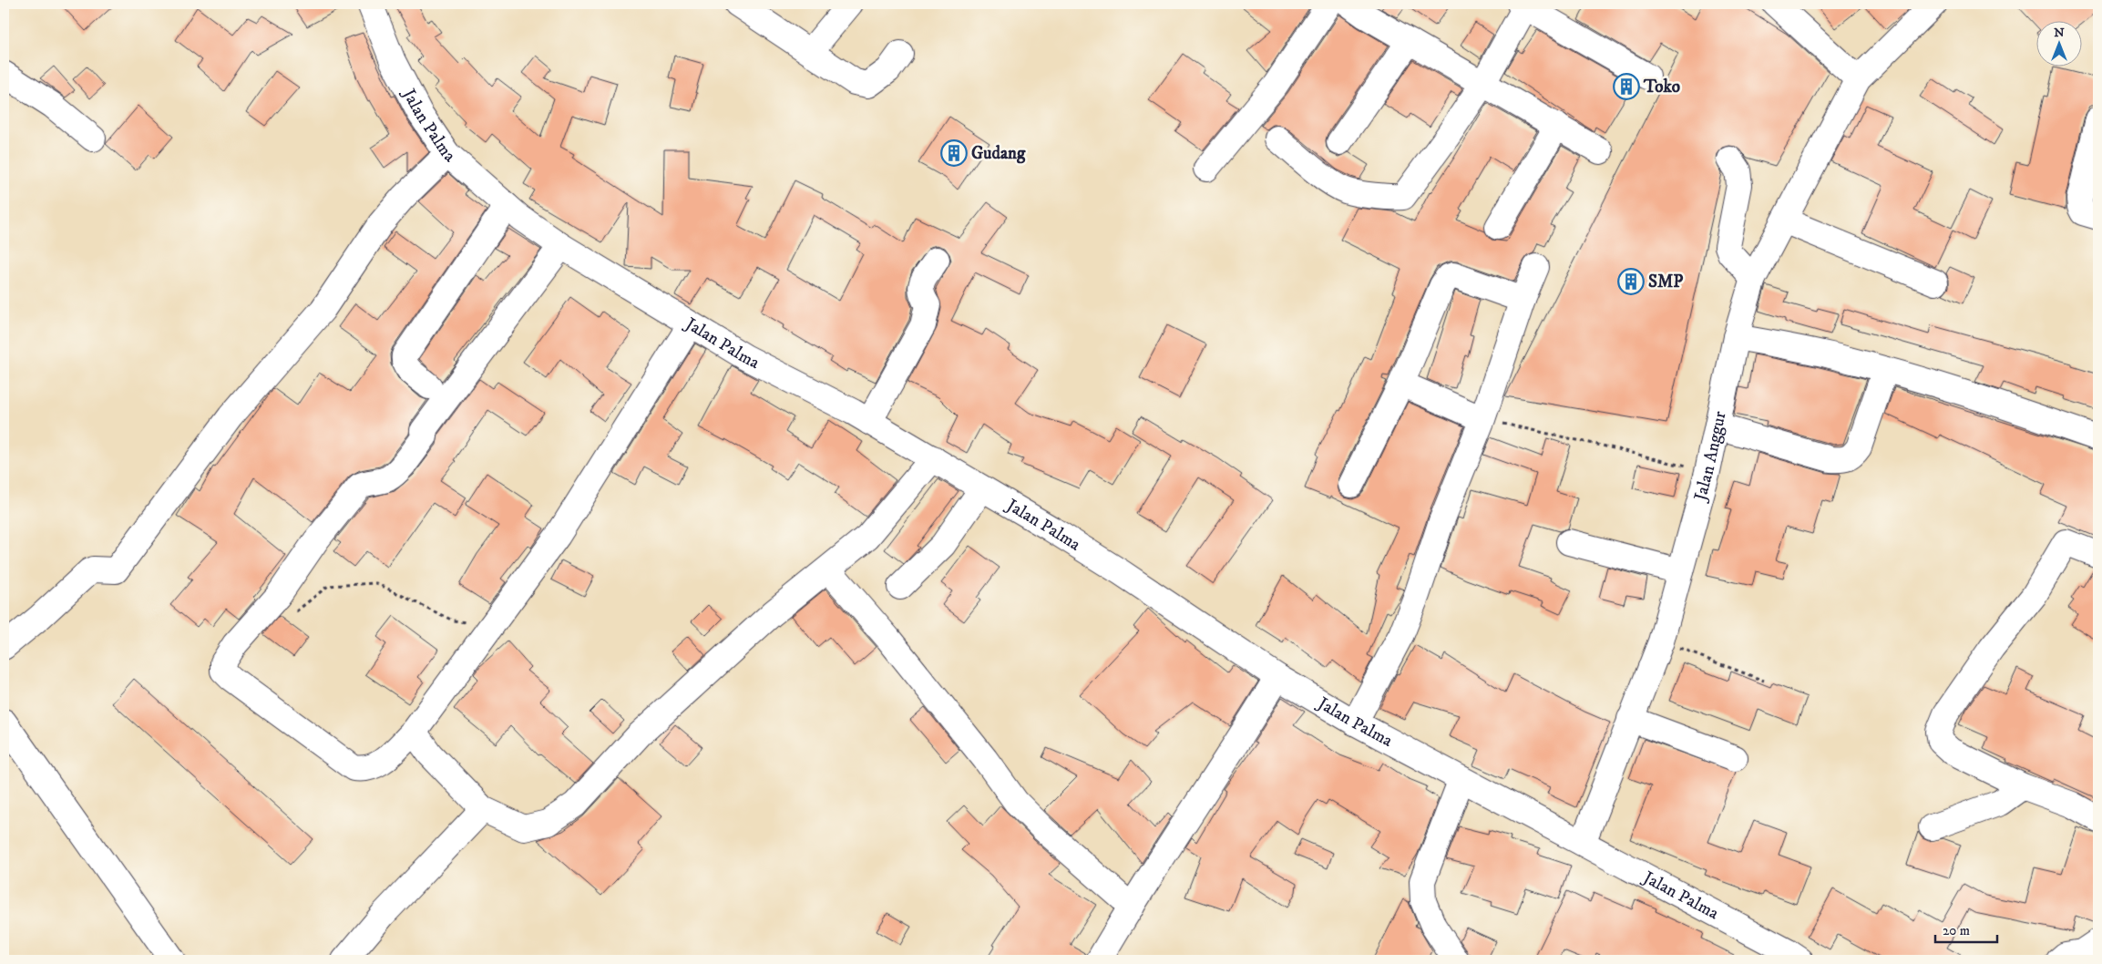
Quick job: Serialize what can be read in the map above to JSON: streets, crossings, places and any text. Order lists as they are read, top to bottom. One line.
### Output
{"streets":{"street":["Jalan Palma","Jalan Anggur"]},"crossings":[["Jalan Palma","Jalan Anggur"]],"places":{"building":["Toko","Gudang","SMP"]},"scale_bar":"20 m","north":"top"}
